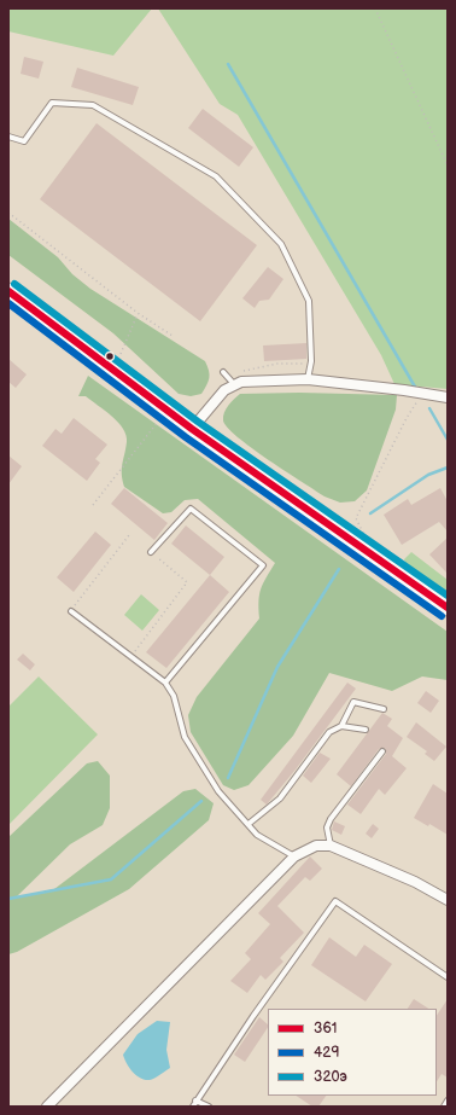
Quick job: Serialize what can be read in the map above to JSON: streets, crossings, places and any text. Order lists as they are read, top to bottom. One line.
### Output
{"lines":["transit line 320э","transit line 361","transit line 429"],"legend":["361","429","320э"]}
